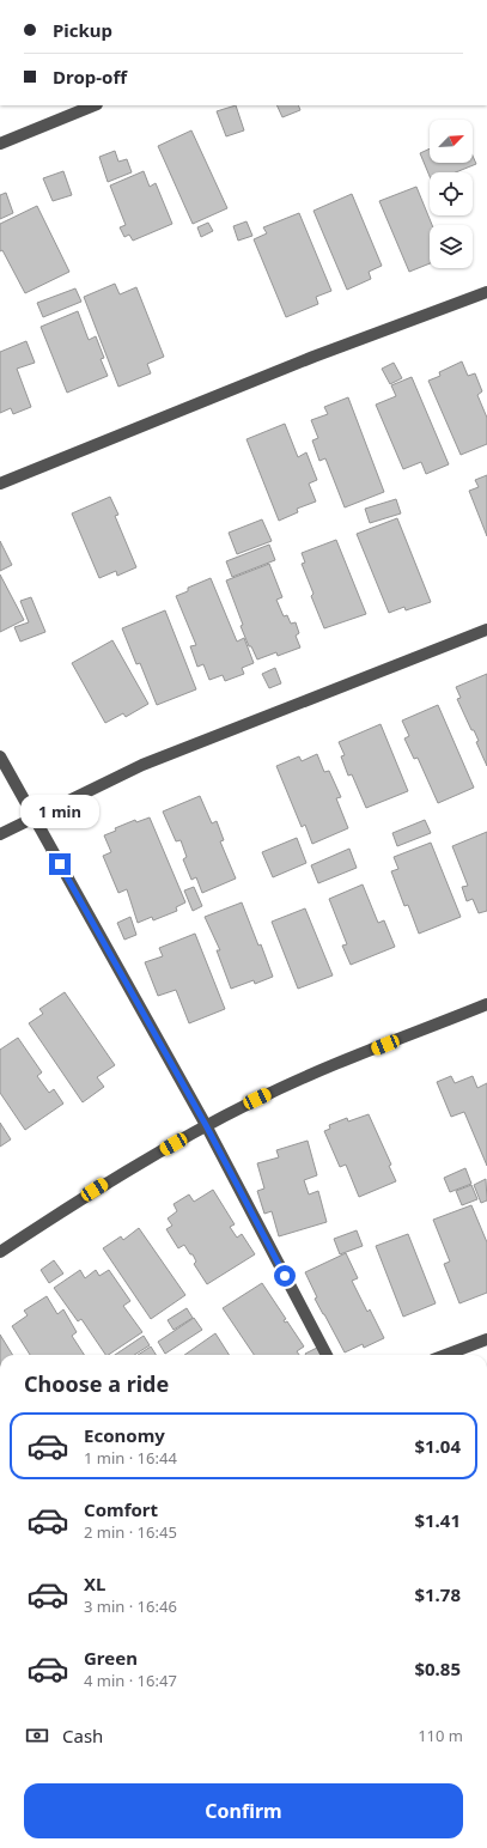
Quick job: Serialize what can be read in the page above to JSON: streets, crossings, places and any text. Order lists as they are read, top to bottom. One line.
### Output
{"north":"top right","page":{"banner":["Pickup","Drop-off"],"bubble":"1 min","heading":"Choose a ride","list":[{"name":"Economy","note":"1 min · 16:44","value":"$1.04"},{"name":"Comfort","note":"2 min · 16:45","value":"$1.41"},{"name":"XL","note":"3 min · 16:46","value":"$1.78"},{"name":"Green","note":"4 min · 16:47","value":"$0.85"}],"pay":["Cash","110 m"],"buttons":"Confirm"}}
